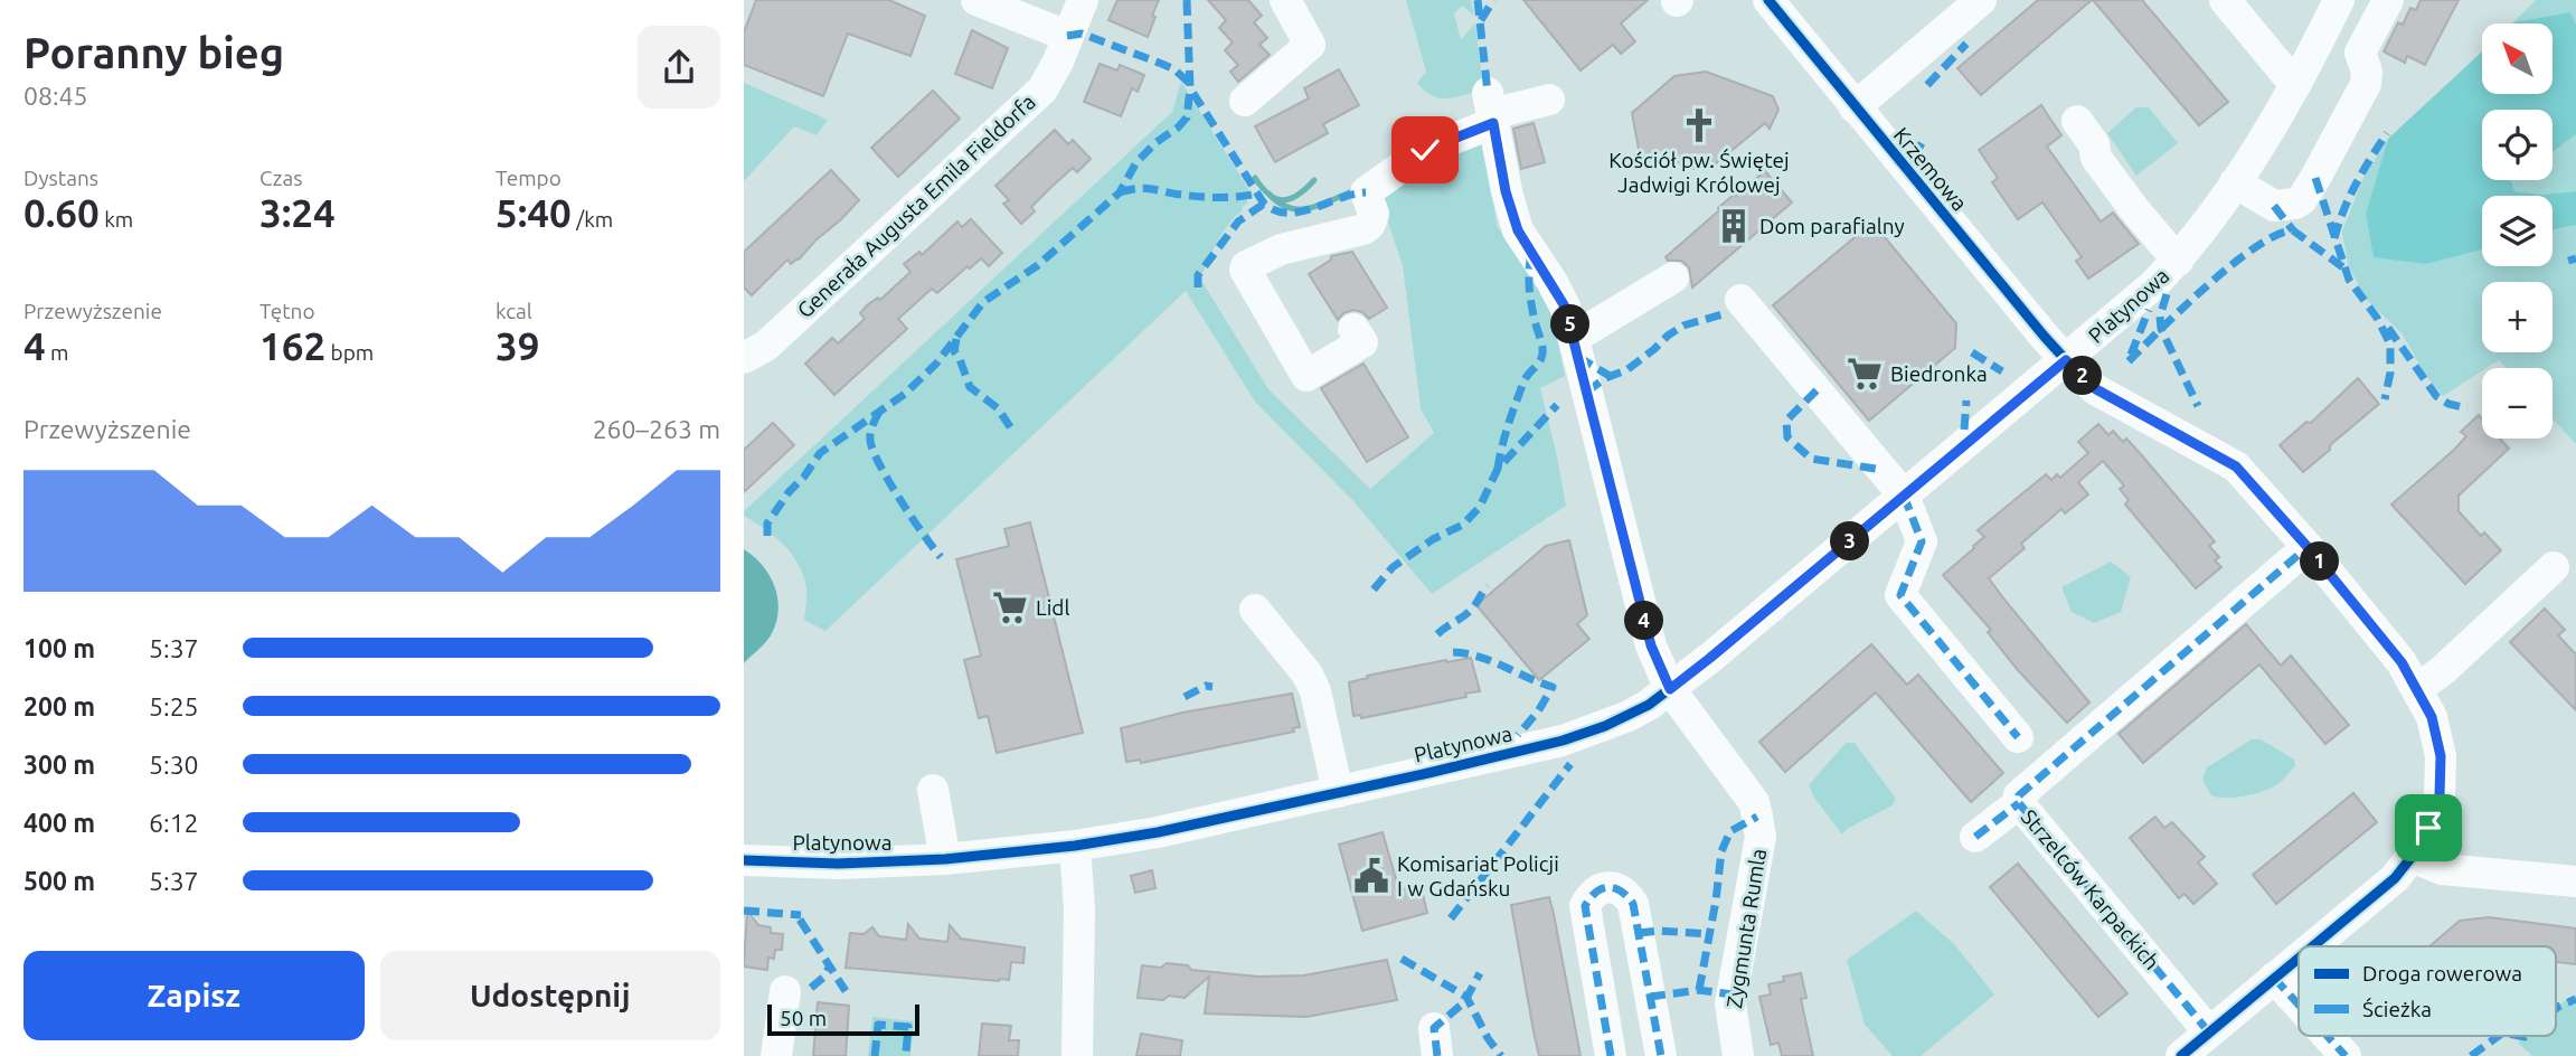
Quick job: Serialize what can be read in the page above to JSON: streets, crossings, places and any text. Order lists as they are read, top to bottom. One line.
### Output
{"streets":{"street":["Krzemowa","Generała Augusta Emila Fieldorfa","Platynowa","Strzelców Karpackich","Zygmunta Rumla"]},"crossings":[["Krzemowa","Platynowa"],["Krzemowa","Strzelców Karpackich"],["Platynowa","Zygmunta Rumla"]],"places":{"church":["Kościół pw. Świętej Jadwigi Królowej"],"building":["Dom parafialny"],"supermarket":["Biedronka","Lidl"],"public building":["Komisariat Policji I w Gdańsku"]},"legend":["Droga rowerowa","Ścieżka"],"scale_bar":"50 m","north":"top left","page":{"heading":["Poranny bieg","08:45"],"map_buttons":["+","−"],"stats":[["Dystans","0.60 km"],["Czas","3:24"],["Tempo","5:40 /km"],["Przewyższenie","4 m"],["Tętno","162 bpm"],["kcal","39"]],"pins":["5","2","3","1","4"],"chart":["Przewyższenie","260–263 m"],"list":[{"name":"100 m","note":"5:37"},{"name":"200 m","note":"5:25"},{"name":"300 m","note":"5:30"},{"name":"400 m","note":"6:12"},{"name":"500 m","note":"5:37"}],"buttons":["Zapisz","Udostępnij"],"scale":"50 m"}}
